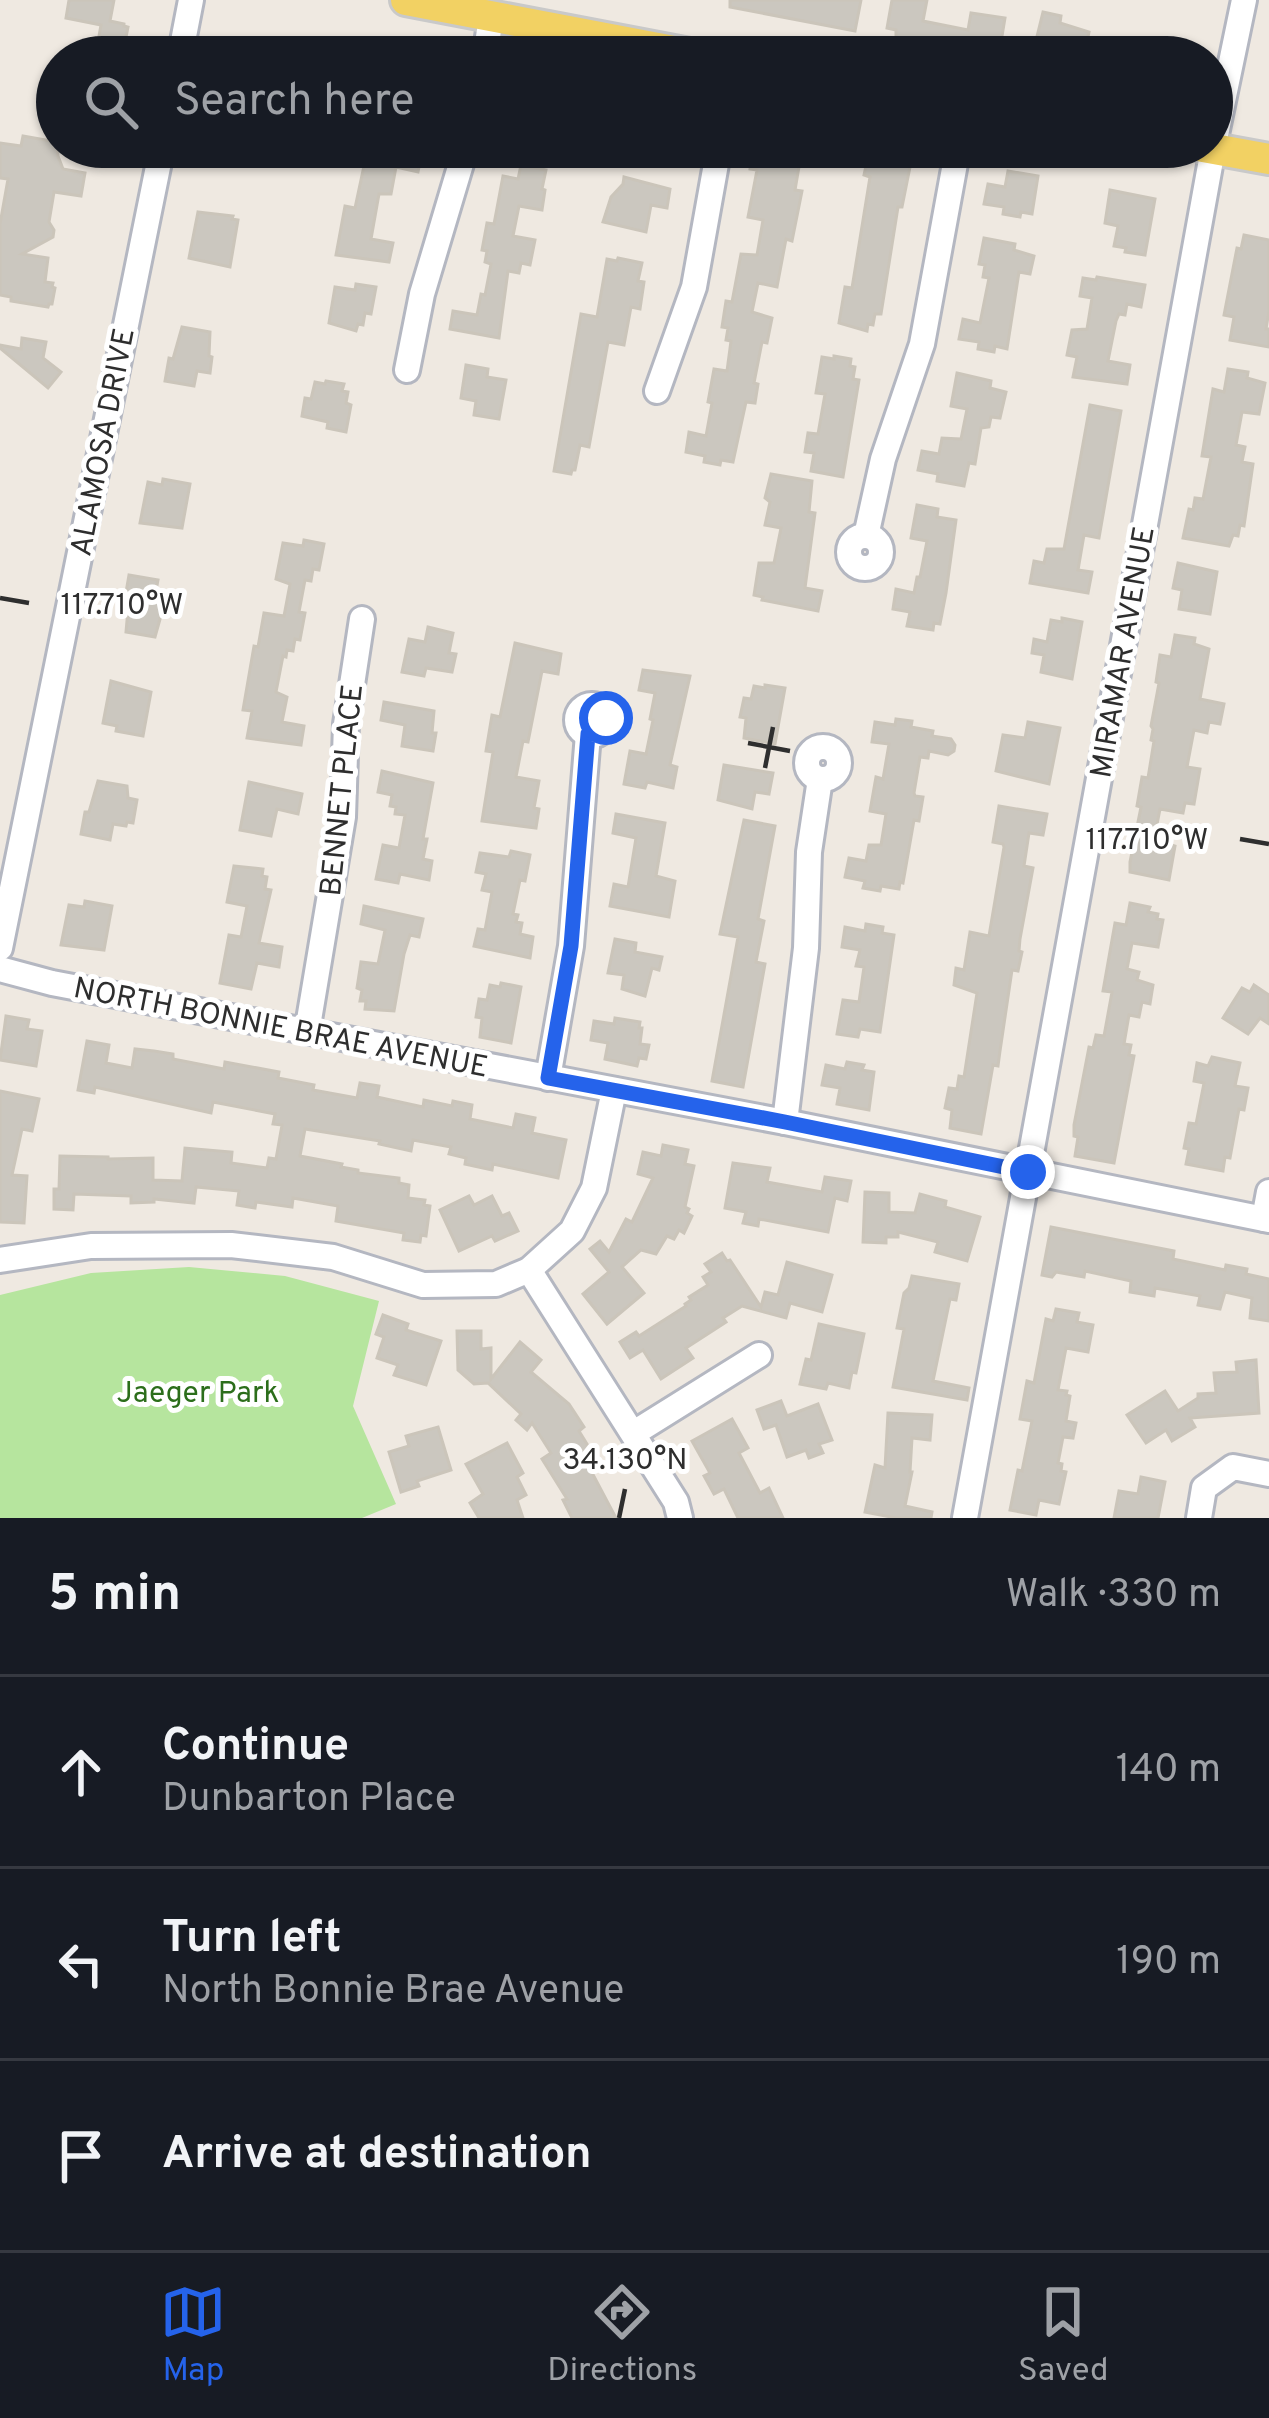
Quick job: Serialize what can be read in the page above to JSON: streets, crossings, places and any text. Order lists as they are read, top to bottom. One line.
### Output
{"streets":{"street":["ALAMOSA DRIVE","MIRAMAR AVENUE","BENNET PLACE","NORTH BONNIE BRAE AVENUE"]},"crossings":[["MIRAMAR AVENUE","NORTH BONNIE BRAE AVENUE"],["BENNET PLACE","NORTH BONNIE BRAE AVENUE"]],"parks":["Jaeger Park"],"page":{"search":"Search here","heading":["5 min","Walk · 330 m"],"list":[["Continue","Dunbarton Place","140 m"],["Turn left","North Bonnie Brae Avenue","190 m"],"Arrive at destination"],"nav":["Map","Directions","Saved"]},"coordinates":["117.710°W","34.130°N"]}
